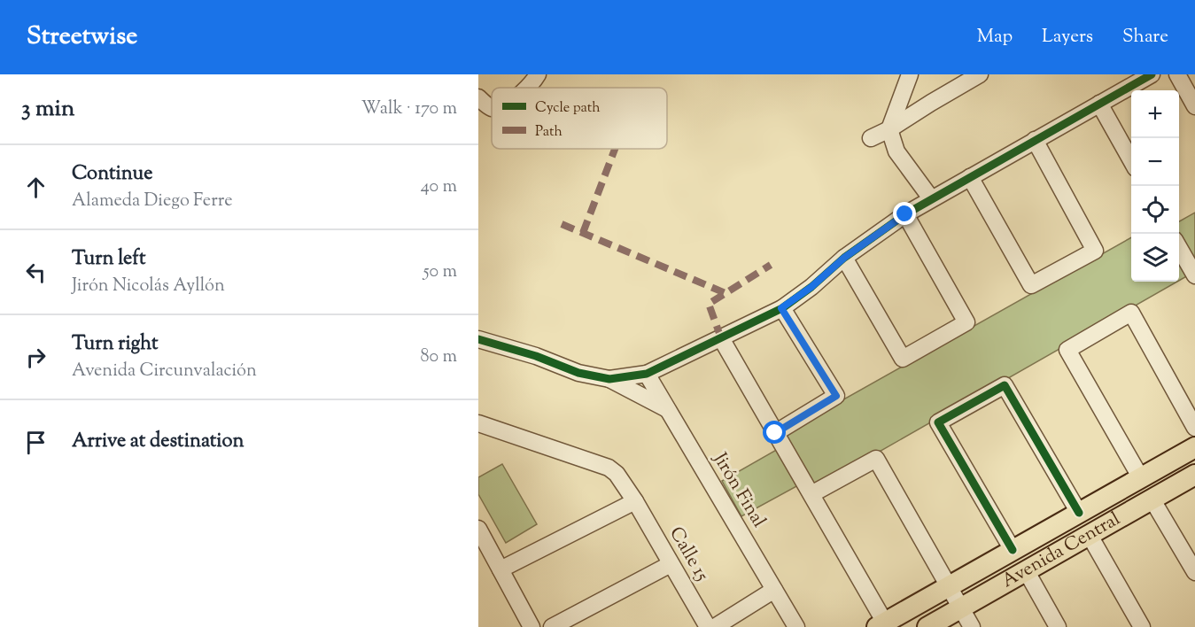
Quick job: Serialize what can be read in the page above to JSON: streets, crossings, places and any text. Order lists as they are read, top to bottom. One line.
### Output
{"streets":{"main road":["Avenida Central"],"street":["Jirón Final","Calle 15"]},"legend":["Cycle path","Path"],"page":{"header":"Streetwise","nav":["Map","Layers","Share"],"heading":["3 min","Walk · 170 m"],"map_buttons":["+","−"],"list":[["Continue","Alameda Diego Ferre","40 m"],["Turn left","Jirón Nicolás Ayllón","50 m"],["Turn right","Avenida Circunvalación","80 m"],"Arrive at destination"]}}
